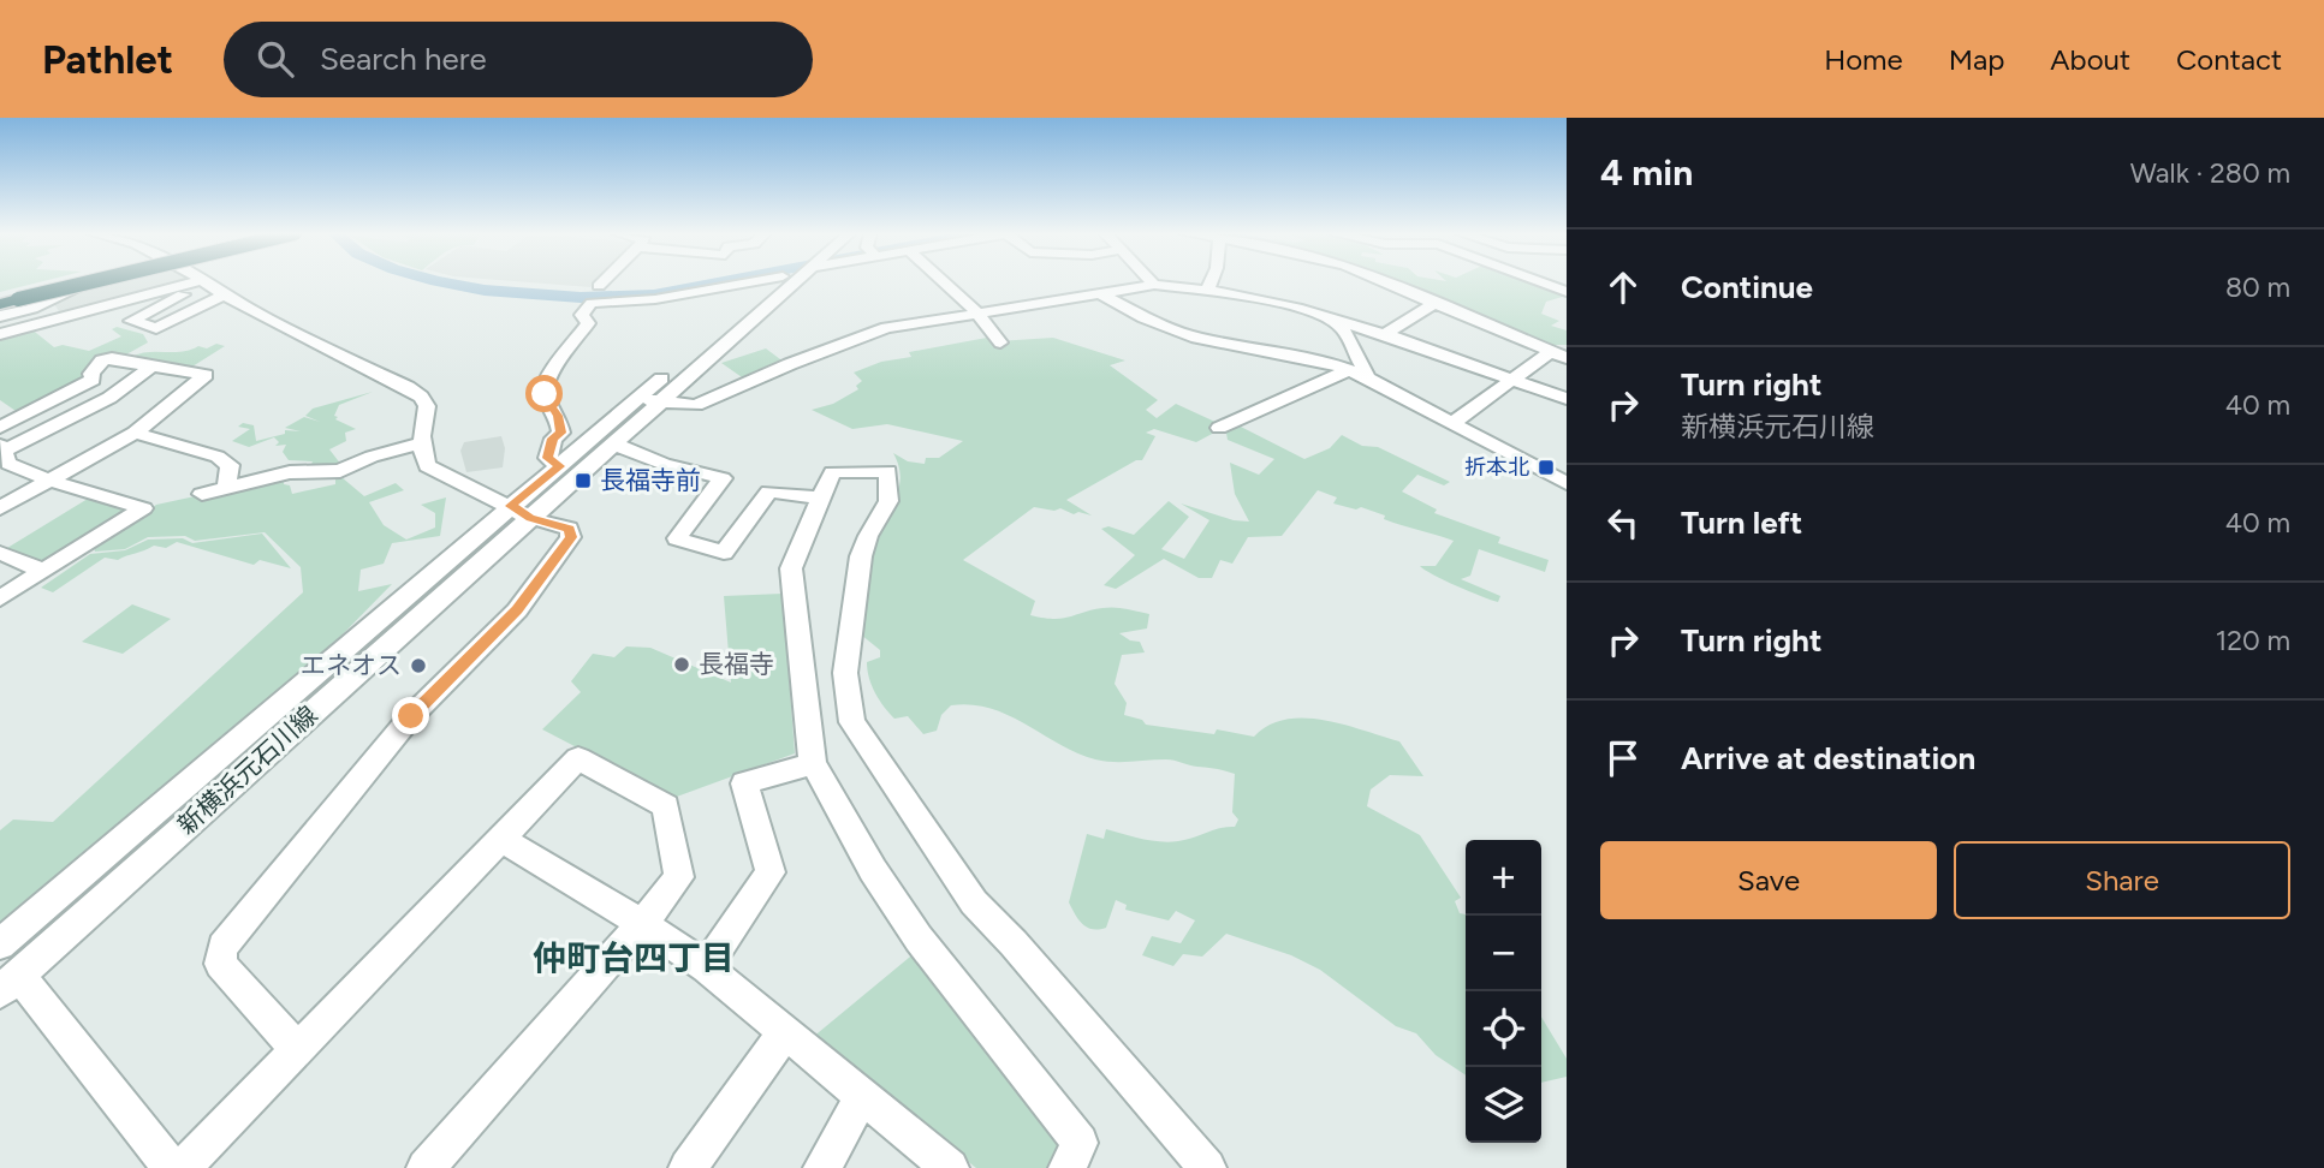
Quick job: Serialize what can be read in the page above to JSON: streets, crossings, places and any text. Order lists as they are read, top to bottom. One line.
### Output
{"streets":{"street":["新横浜元石川線"]},"districts":["仲町台四丁目"],"places":{"transit":["折本北","長福寺前"],"other":["長福寺","エネオス"]},"page":{"header":"Pathlet","search":"Search here","nav":["Home","Map","About","Contact"],"heading":["4 min","Walk · 280 m"],"list":[["Continue","80 m"],["Turn right","新横浜元石川線","40 m"],["Turn left","40 m"],["Turn right","120 m"],"Arrive at destination"],"buttons":["Save","Share"],"map_buttons":["+","−"]}}
